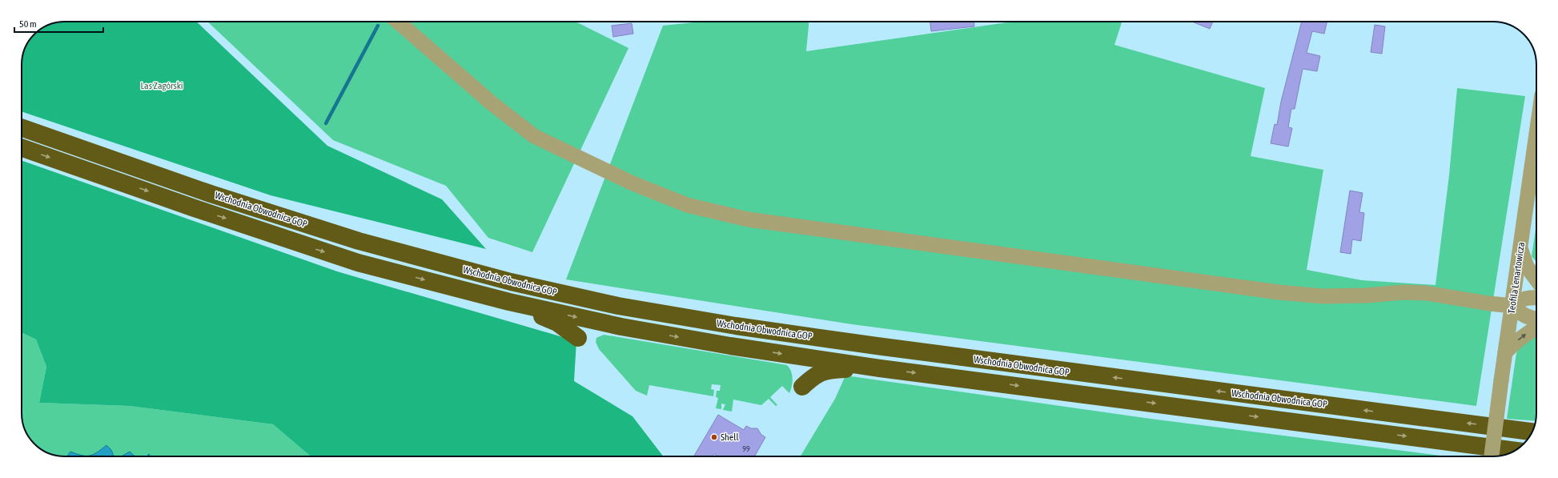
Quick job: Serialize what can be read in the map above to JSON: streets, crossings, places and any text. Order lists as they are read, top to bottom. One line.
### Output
{"streets":{"highway":["Wschodnia Obwodnica GOP"],"street":["Teofila Lenartowicza"]},"parks":["Las Zagórski"],"places":["Shell"],"house_numbers":["99"],"scale_bar":"50 m"}
